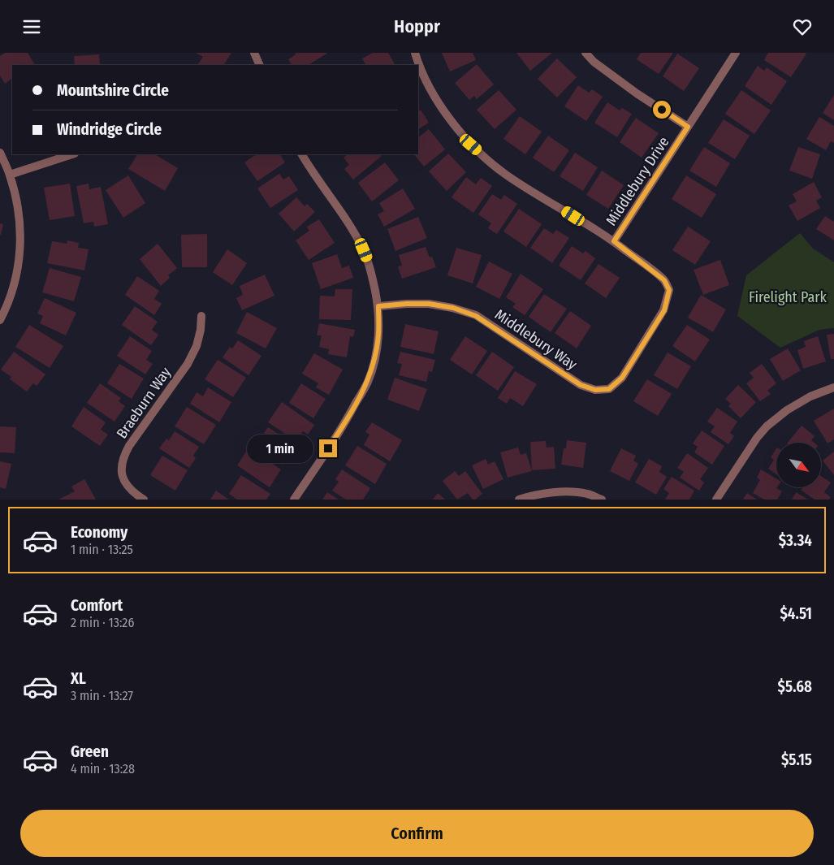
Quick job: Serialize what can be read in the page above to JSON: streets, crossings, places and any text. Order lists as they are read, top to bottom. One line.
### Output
{"streets":{"street":["Middlebury Drive","Middlebury Way","Braeburn Way"]},"crossings":[["Middlebury Drive","Middlebury Way"]],"parks":["Firelight Park"],"north":"bottom right","page":{"header":"Hoppr","banner":["Mountshire Circle","Windridge Circle"],"bubble":"1 min","list":[{"name":"Economy","note":"1 min · 13:25","value":"$3.34"},{"name":"Comfort","note":"2 min · 13:26","value":"$4.51"},{"name":"XL","note":"3 min · 13:27","value":"$5.68"},{"name":"Green","note":"4 min · 13:28","value":"$5.15"}],"buttons":"Confirm"}}
